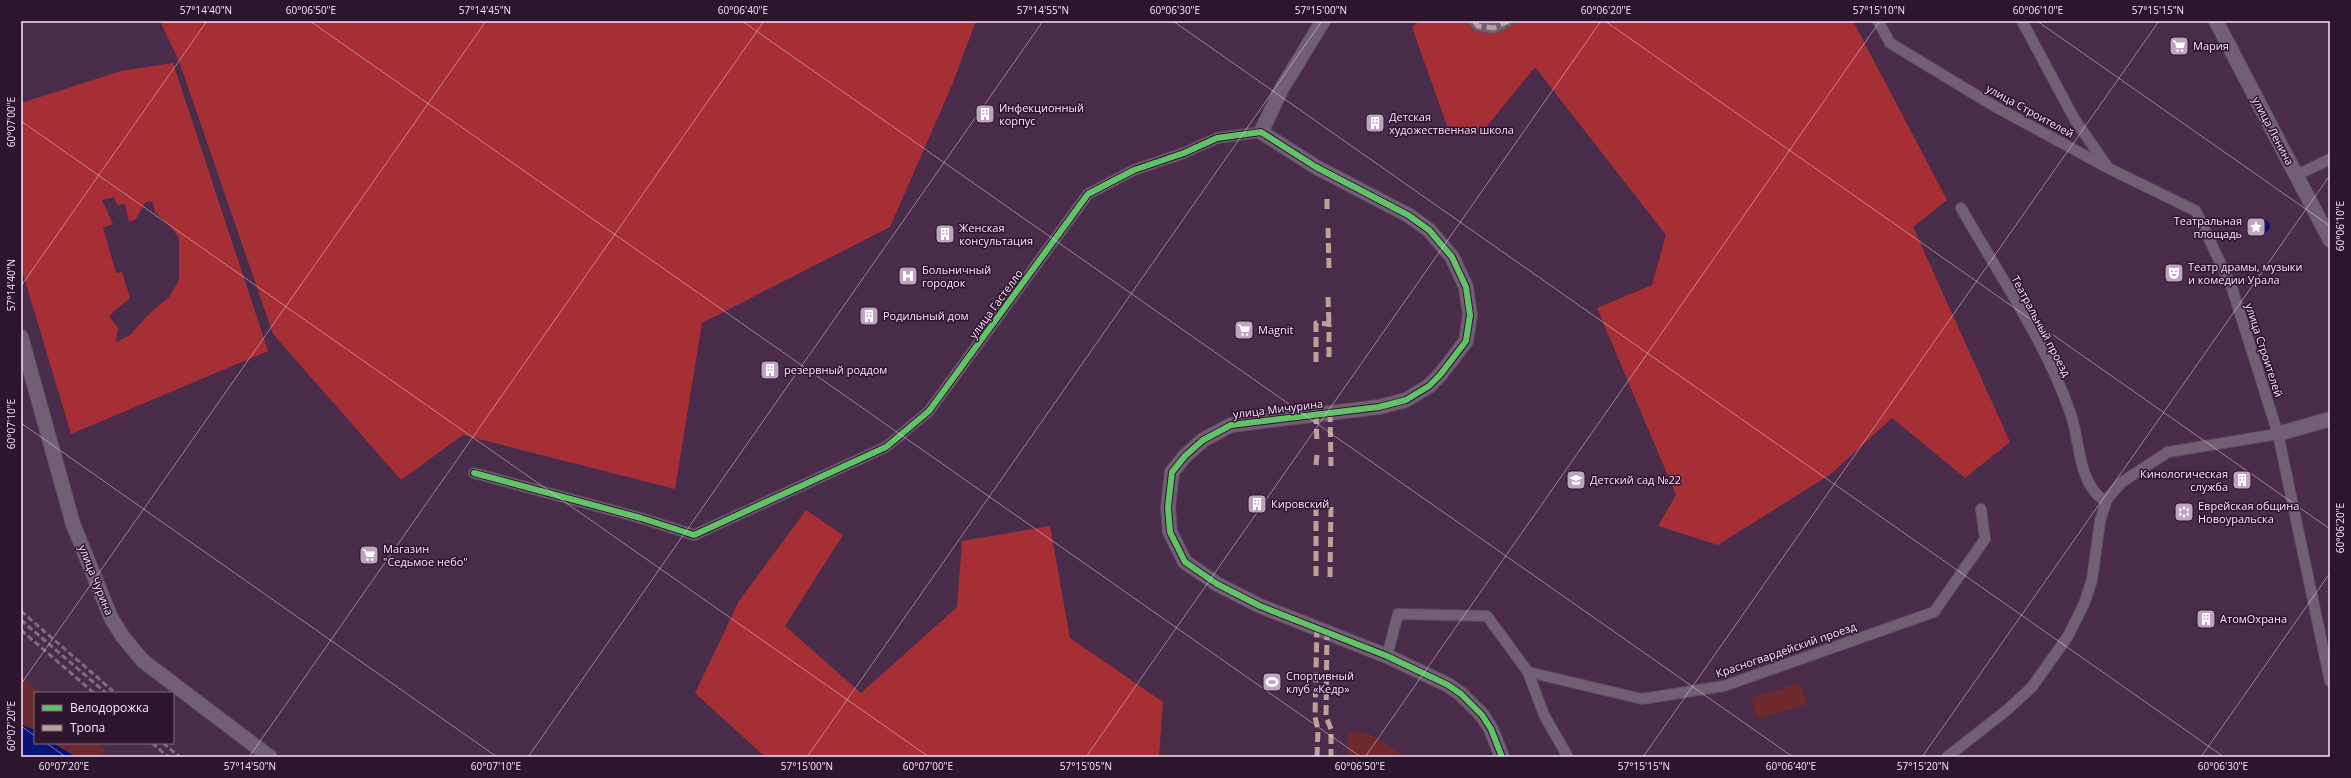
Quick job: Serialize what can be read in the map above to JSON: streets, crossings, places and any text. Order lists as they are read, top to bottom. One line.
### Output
{"streets":{"street":["улица Строителей","улица Ленина","улица Гастелло","Театральный проезд","улица Мичурина","улица Чурина","Красногвардейский проезд"]},"crossings":[["улица Гастелло","улица Мичурина"]],"places":{"supermarket":["Мария","Magnit","Магазин \"Седьмое небо\""],"building":["Инфекционный корпус","Детская художественная школа","Женская консультация","Родильный дом","резервный роддом","Кинологическая служба","Кировский","АтомОхрана"],"place":["Театральная площадь"],"theatre":["Театр драмы, музыки и комедии Урала"],"hospital":["Больничный городок"],"school or university":["Детский сад №22"],"synagogue":["Еврейская община Новоуральска"],"sports":["Спортивный клуб «Кедр»"]},"legend":["Велодорожка","Тропа"],"coordinates":["57°14'40\"N","60°06'50\"E","57°14'45\"N","60°06'40\"E","57°14'55\"N","60°06'30\"E","57°15'00\"N","60°06'20\"E","57°15'10\"N","60°06'10\"E","57°15'15\"N","60°07'00\"E","60°07'10\"E","60°07'20\"E","57°14'50\"N","57°15'05\"N","57°15'20\"N"]}
